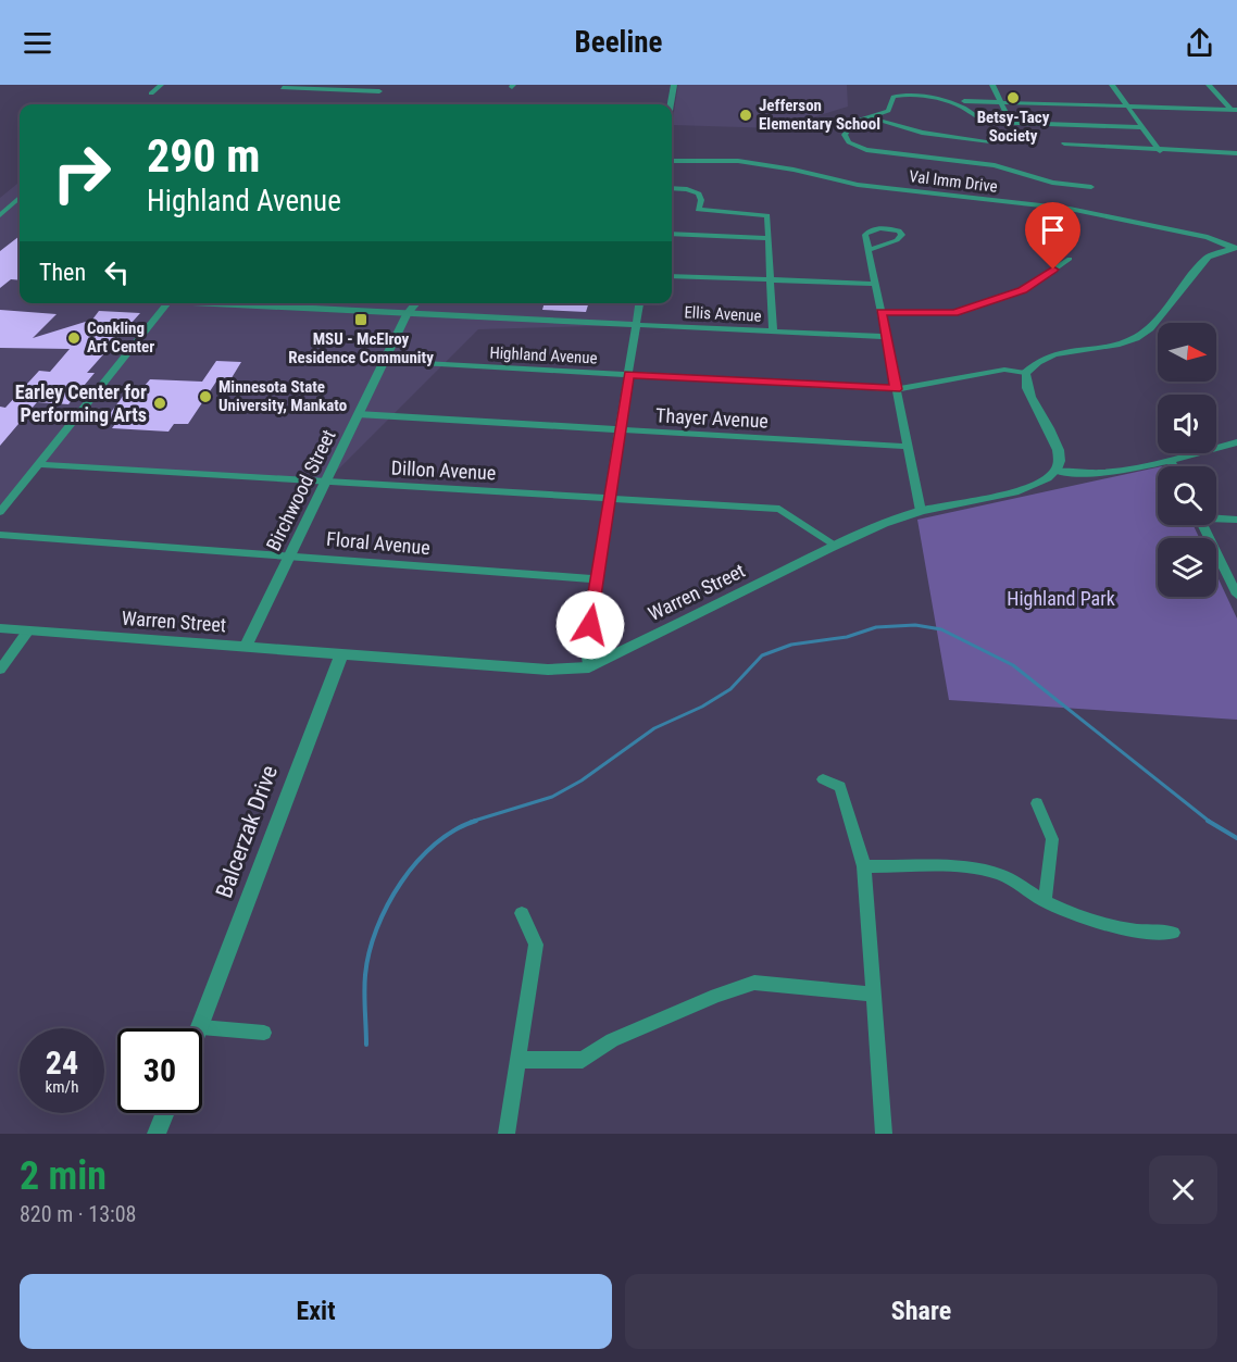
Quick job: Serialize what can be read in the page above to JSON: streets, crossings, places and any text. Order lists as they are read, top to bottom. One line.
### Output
{"streets":{"street":["Val Imm Drive","Ellis Avenue","Highland Avenue","Thayer Avenue","Dillon Avenue","Birchwood Street","Floral Avenue","Warren Street","Balcerzak Drive"]},"crossings":[["Ellis Avenue","Birchwood Street"],["Highland Avenue","Birchwood Street"],["Thayer Avenue","Birchwood Street"],["Dillon Avenue","Birchwood Street"],["Dillon Avenue","Warren Street"],["Birchwood Street","Floral Avenue"],["Birchwood Street","Warren Street"],["Warren Street","Balcerzak Drive"]],"parks":["Highland Park"],"places":{"other":["Betsy-Tacy Society","Jefferson Elementary School","Conkling Art Center","Minnesota State University, Mankato","Earley Center for Performing Arts"],"transit":["MSU - McElroy Residence Community"]},"north":"right","page":{"header":"Beeline","turn":["290 m","Highland Avenue"],"then":"Then","speed":"24 km/h","limit":"30","heading":["2 min","820 m · 13:08"],"buttons":["Exit","Share"]}}
